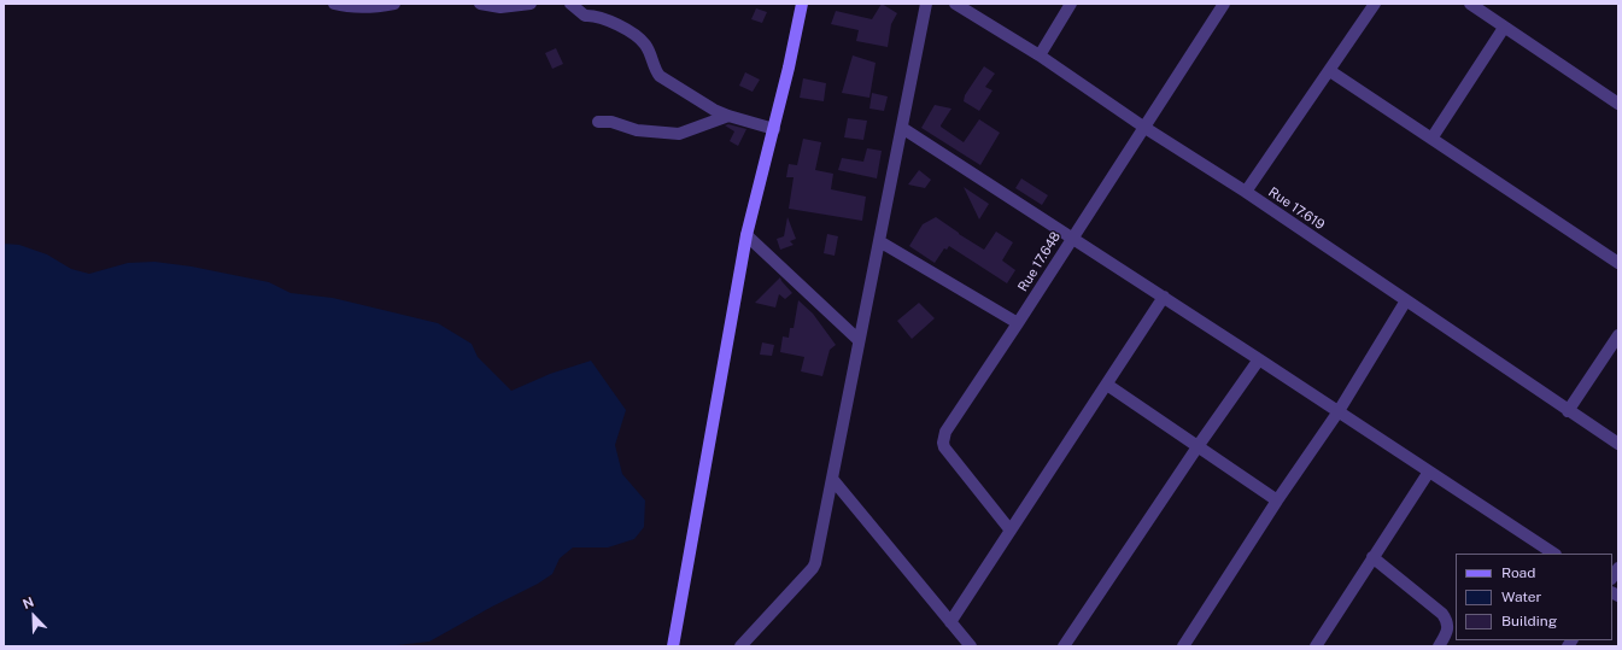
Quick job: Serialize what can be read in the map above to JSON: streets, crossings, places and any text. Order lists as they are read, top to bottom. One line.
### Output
{"streets":{"street":["Rue 17.619","Rue 17.648"]},"crossings":[["Rue 17.619","Rue 17.648"]],"legend":["Road","Water","Building"],"north":"top left"}
